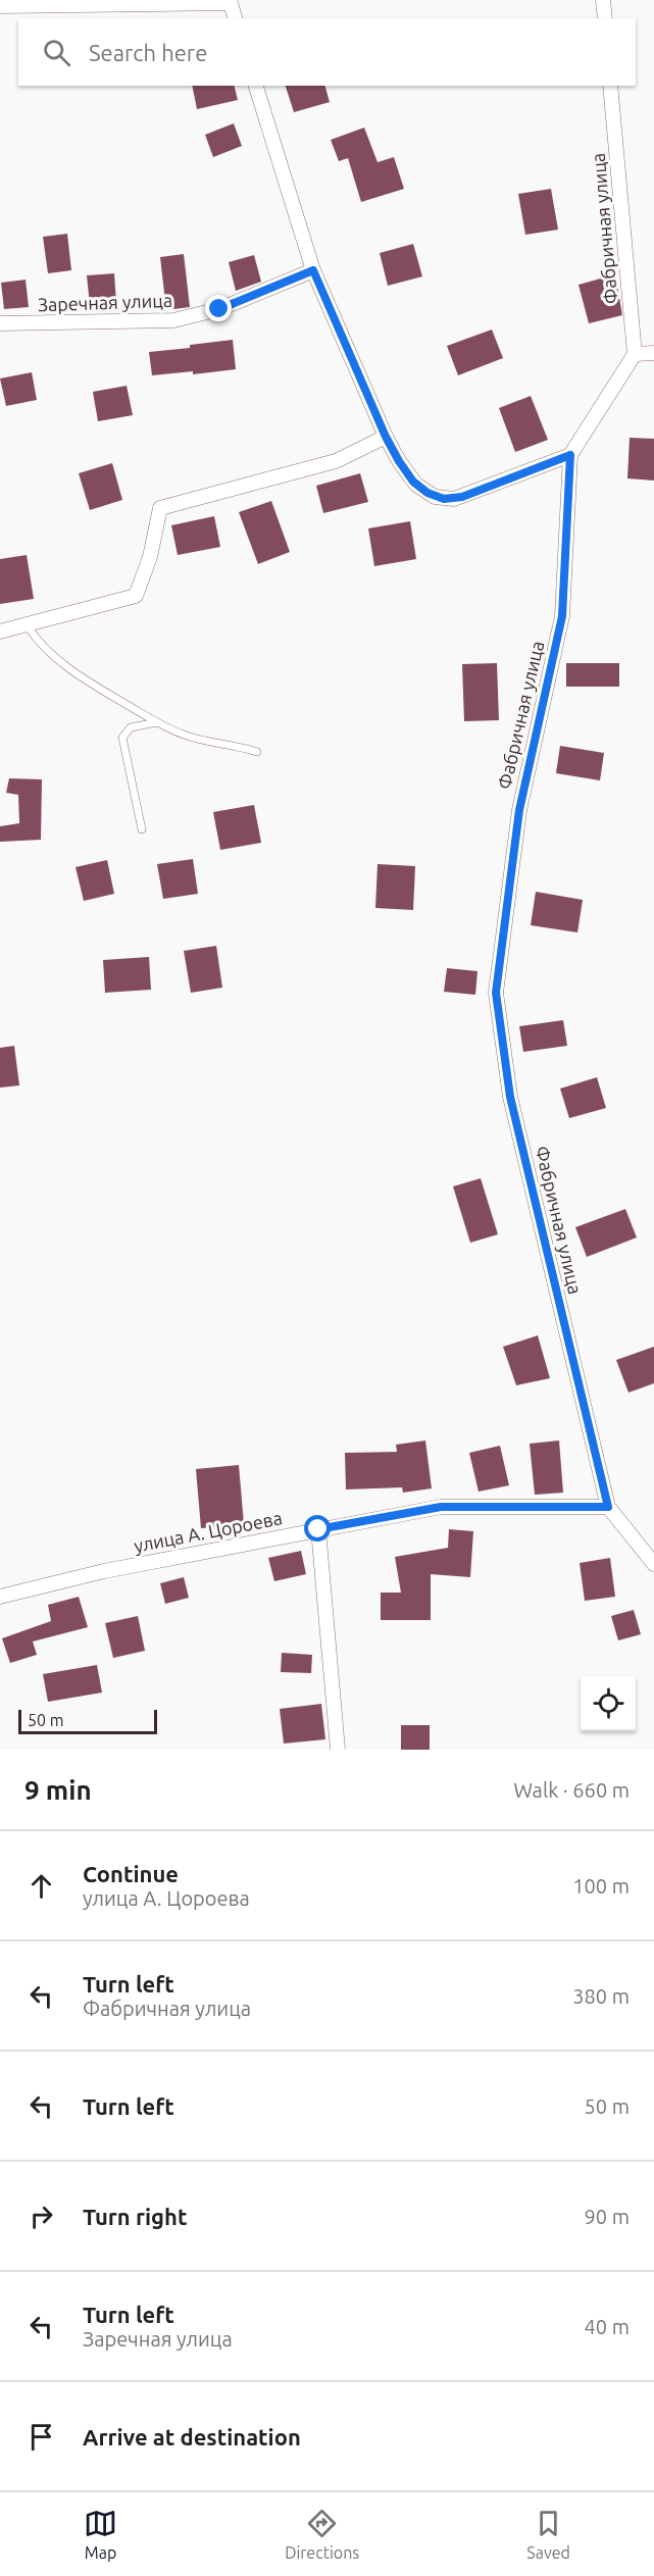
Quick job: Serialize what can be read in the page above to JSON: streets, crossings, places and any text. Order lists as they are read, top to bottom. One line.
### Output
{"streets":{"street":["Фабричная улица","Заречная улица","улица А. Цороева"]},"crossings":[["Фабричная улица","улица А. Цороева"]],"scale_bar":"50 m","page":{"search":"Search here","scale":"50 m","heading":["9 min","Walk · 660 m"],"list":[["Continue","улица А. Цороева","100 m"],["Turn left","Фабричная улица","380 m"],["Turn left","50 m"],["Turn right","90 m"],["Turn left","Заречная улица","40 m"],"Arrive at destination"],"nav":["Map","Directions","Saved"]}}
